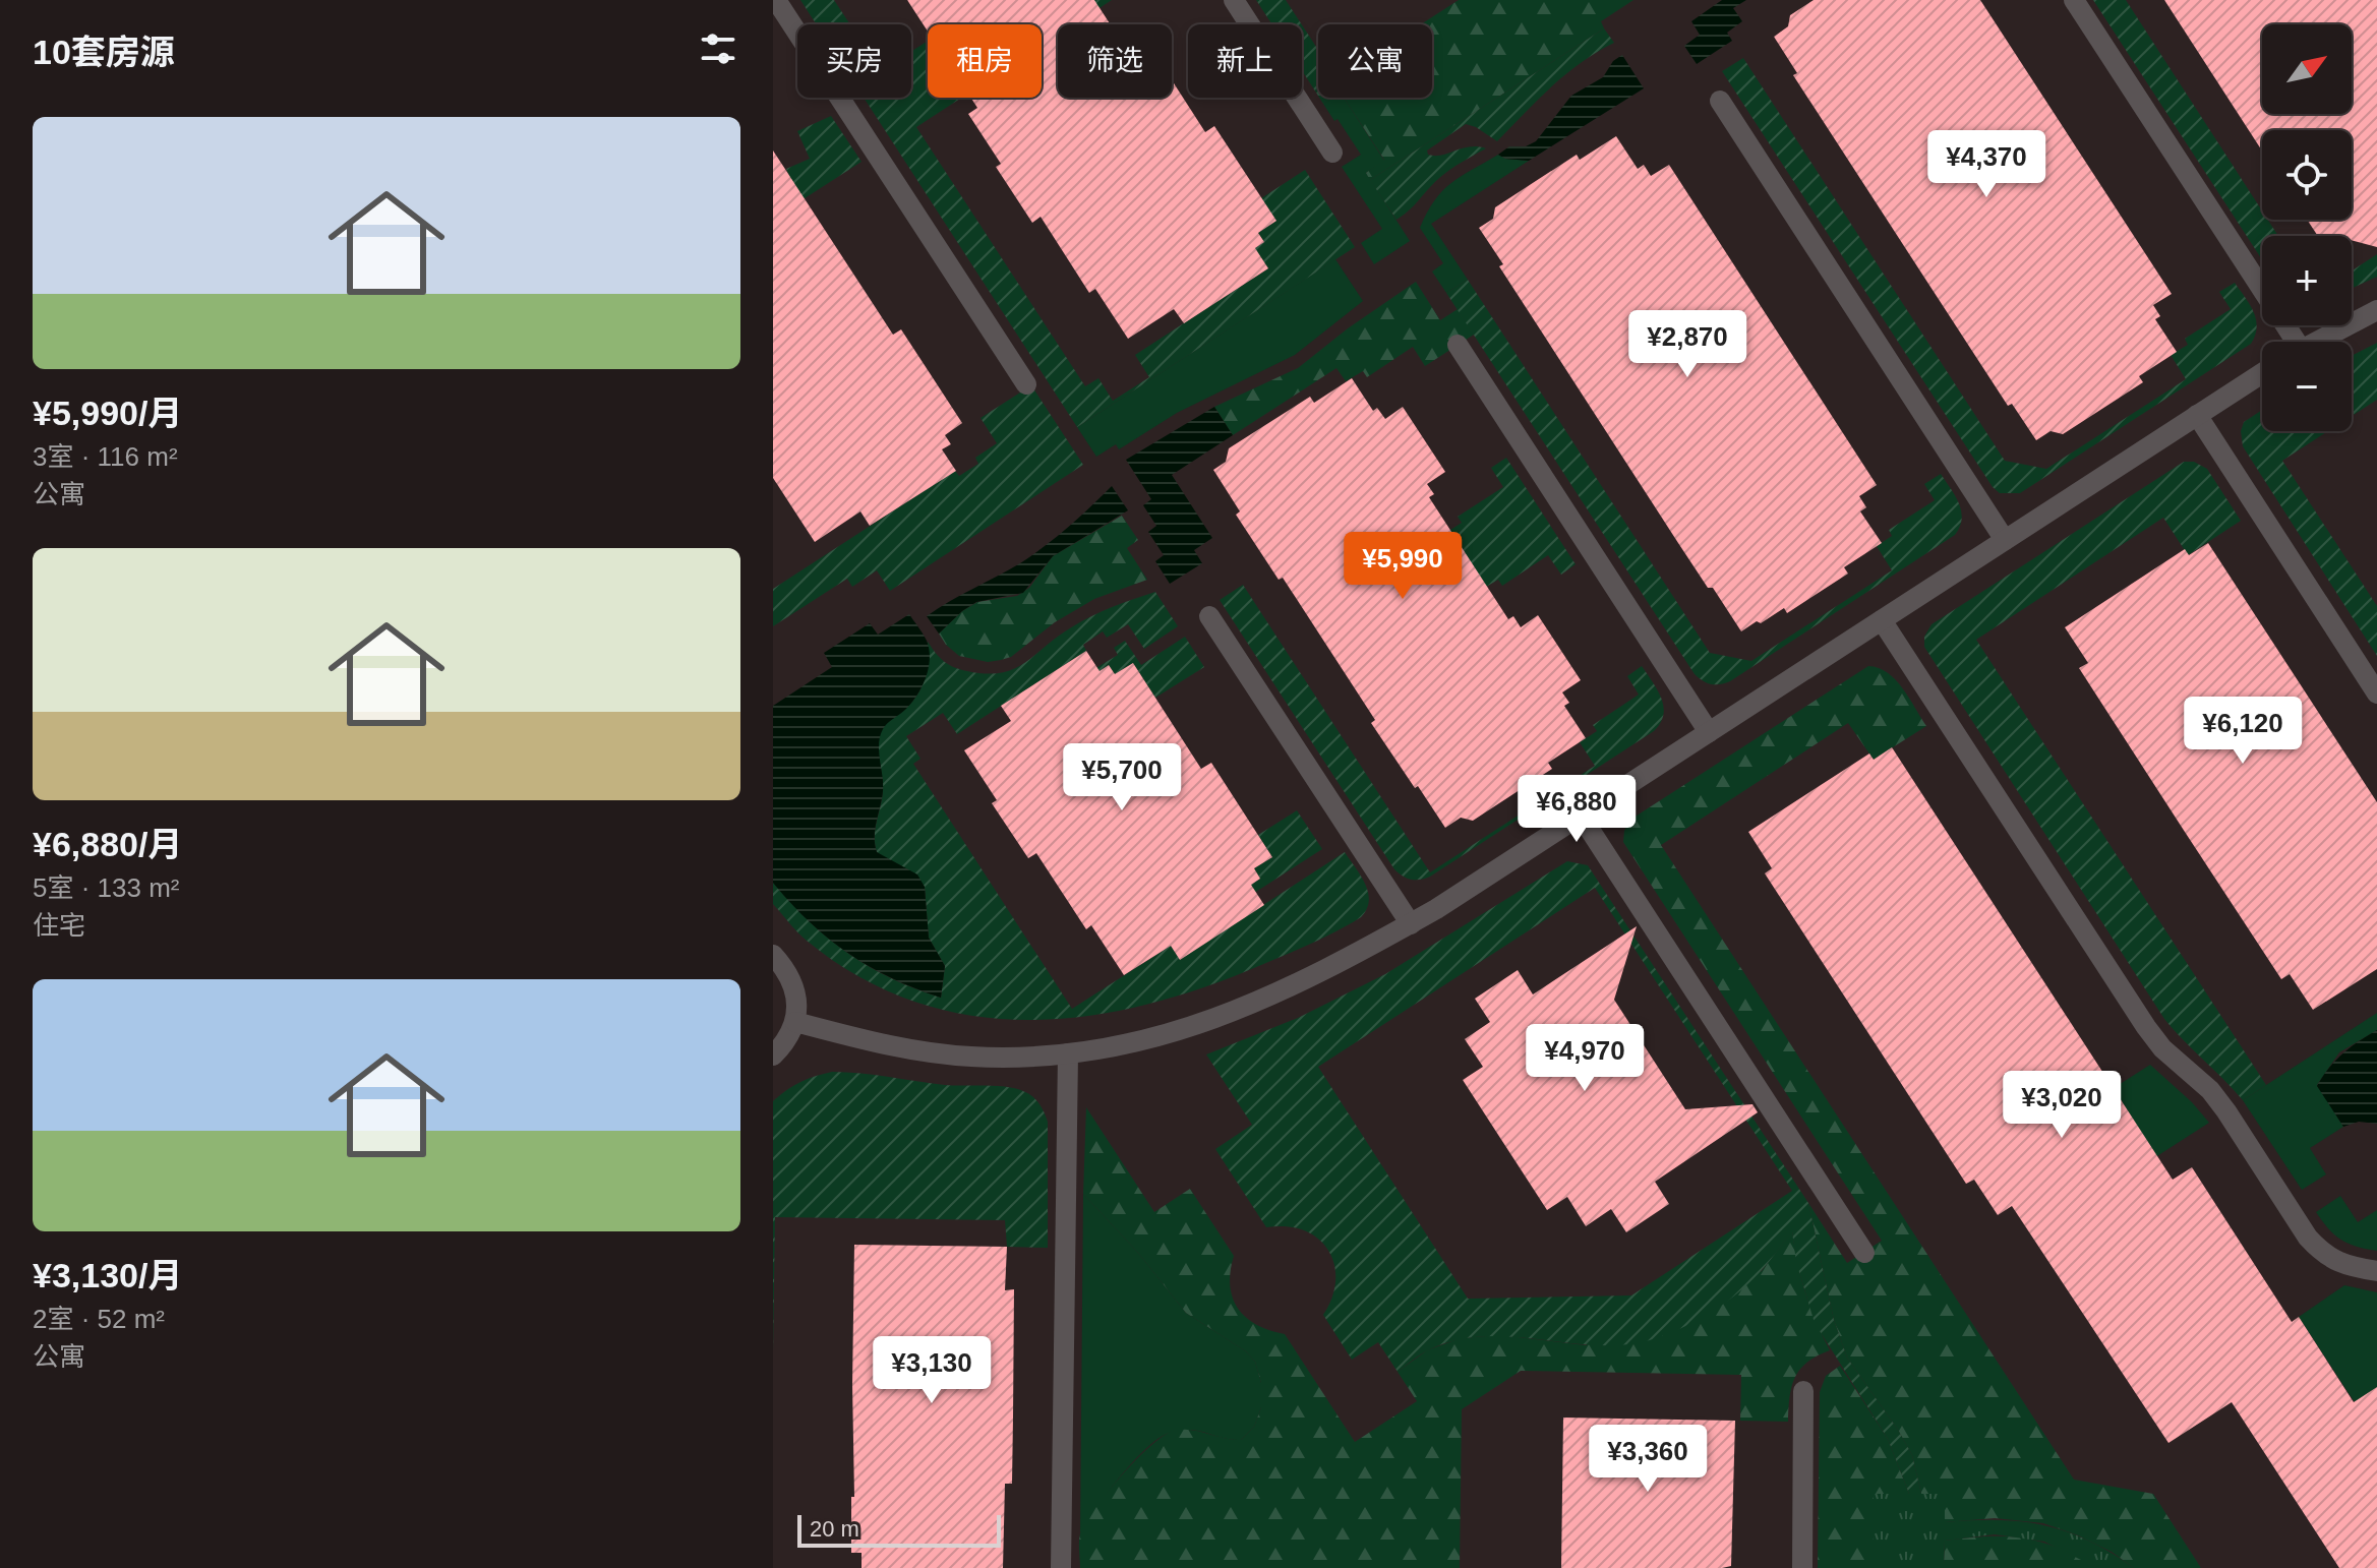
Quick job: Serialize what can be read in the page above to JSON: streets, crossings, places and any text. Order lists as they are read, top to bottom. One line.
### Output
{"scale_bar":"20 m","north":"top right","page":{"heading":"10套房源","map_buttons":["+","−"],"chip":["买房","租房","筛选","新上","公寓"],"list":[{"name":"¥5,990/月","note":"3室 · 116 m² · 公寓"},{"name":"¥6,880/月","note":"5室 · 133 m² · 住宅"},{"name":"¥3,130/月","note":"2室 · 52 m² · 公寓"}],"price":["¥4,370","¥2,870","¥5,990","¥6,120","¥5,700","¥6,880","¥4,970","¥3,020","¥3,130","¥3,360"],"scale":"20 m"}}
